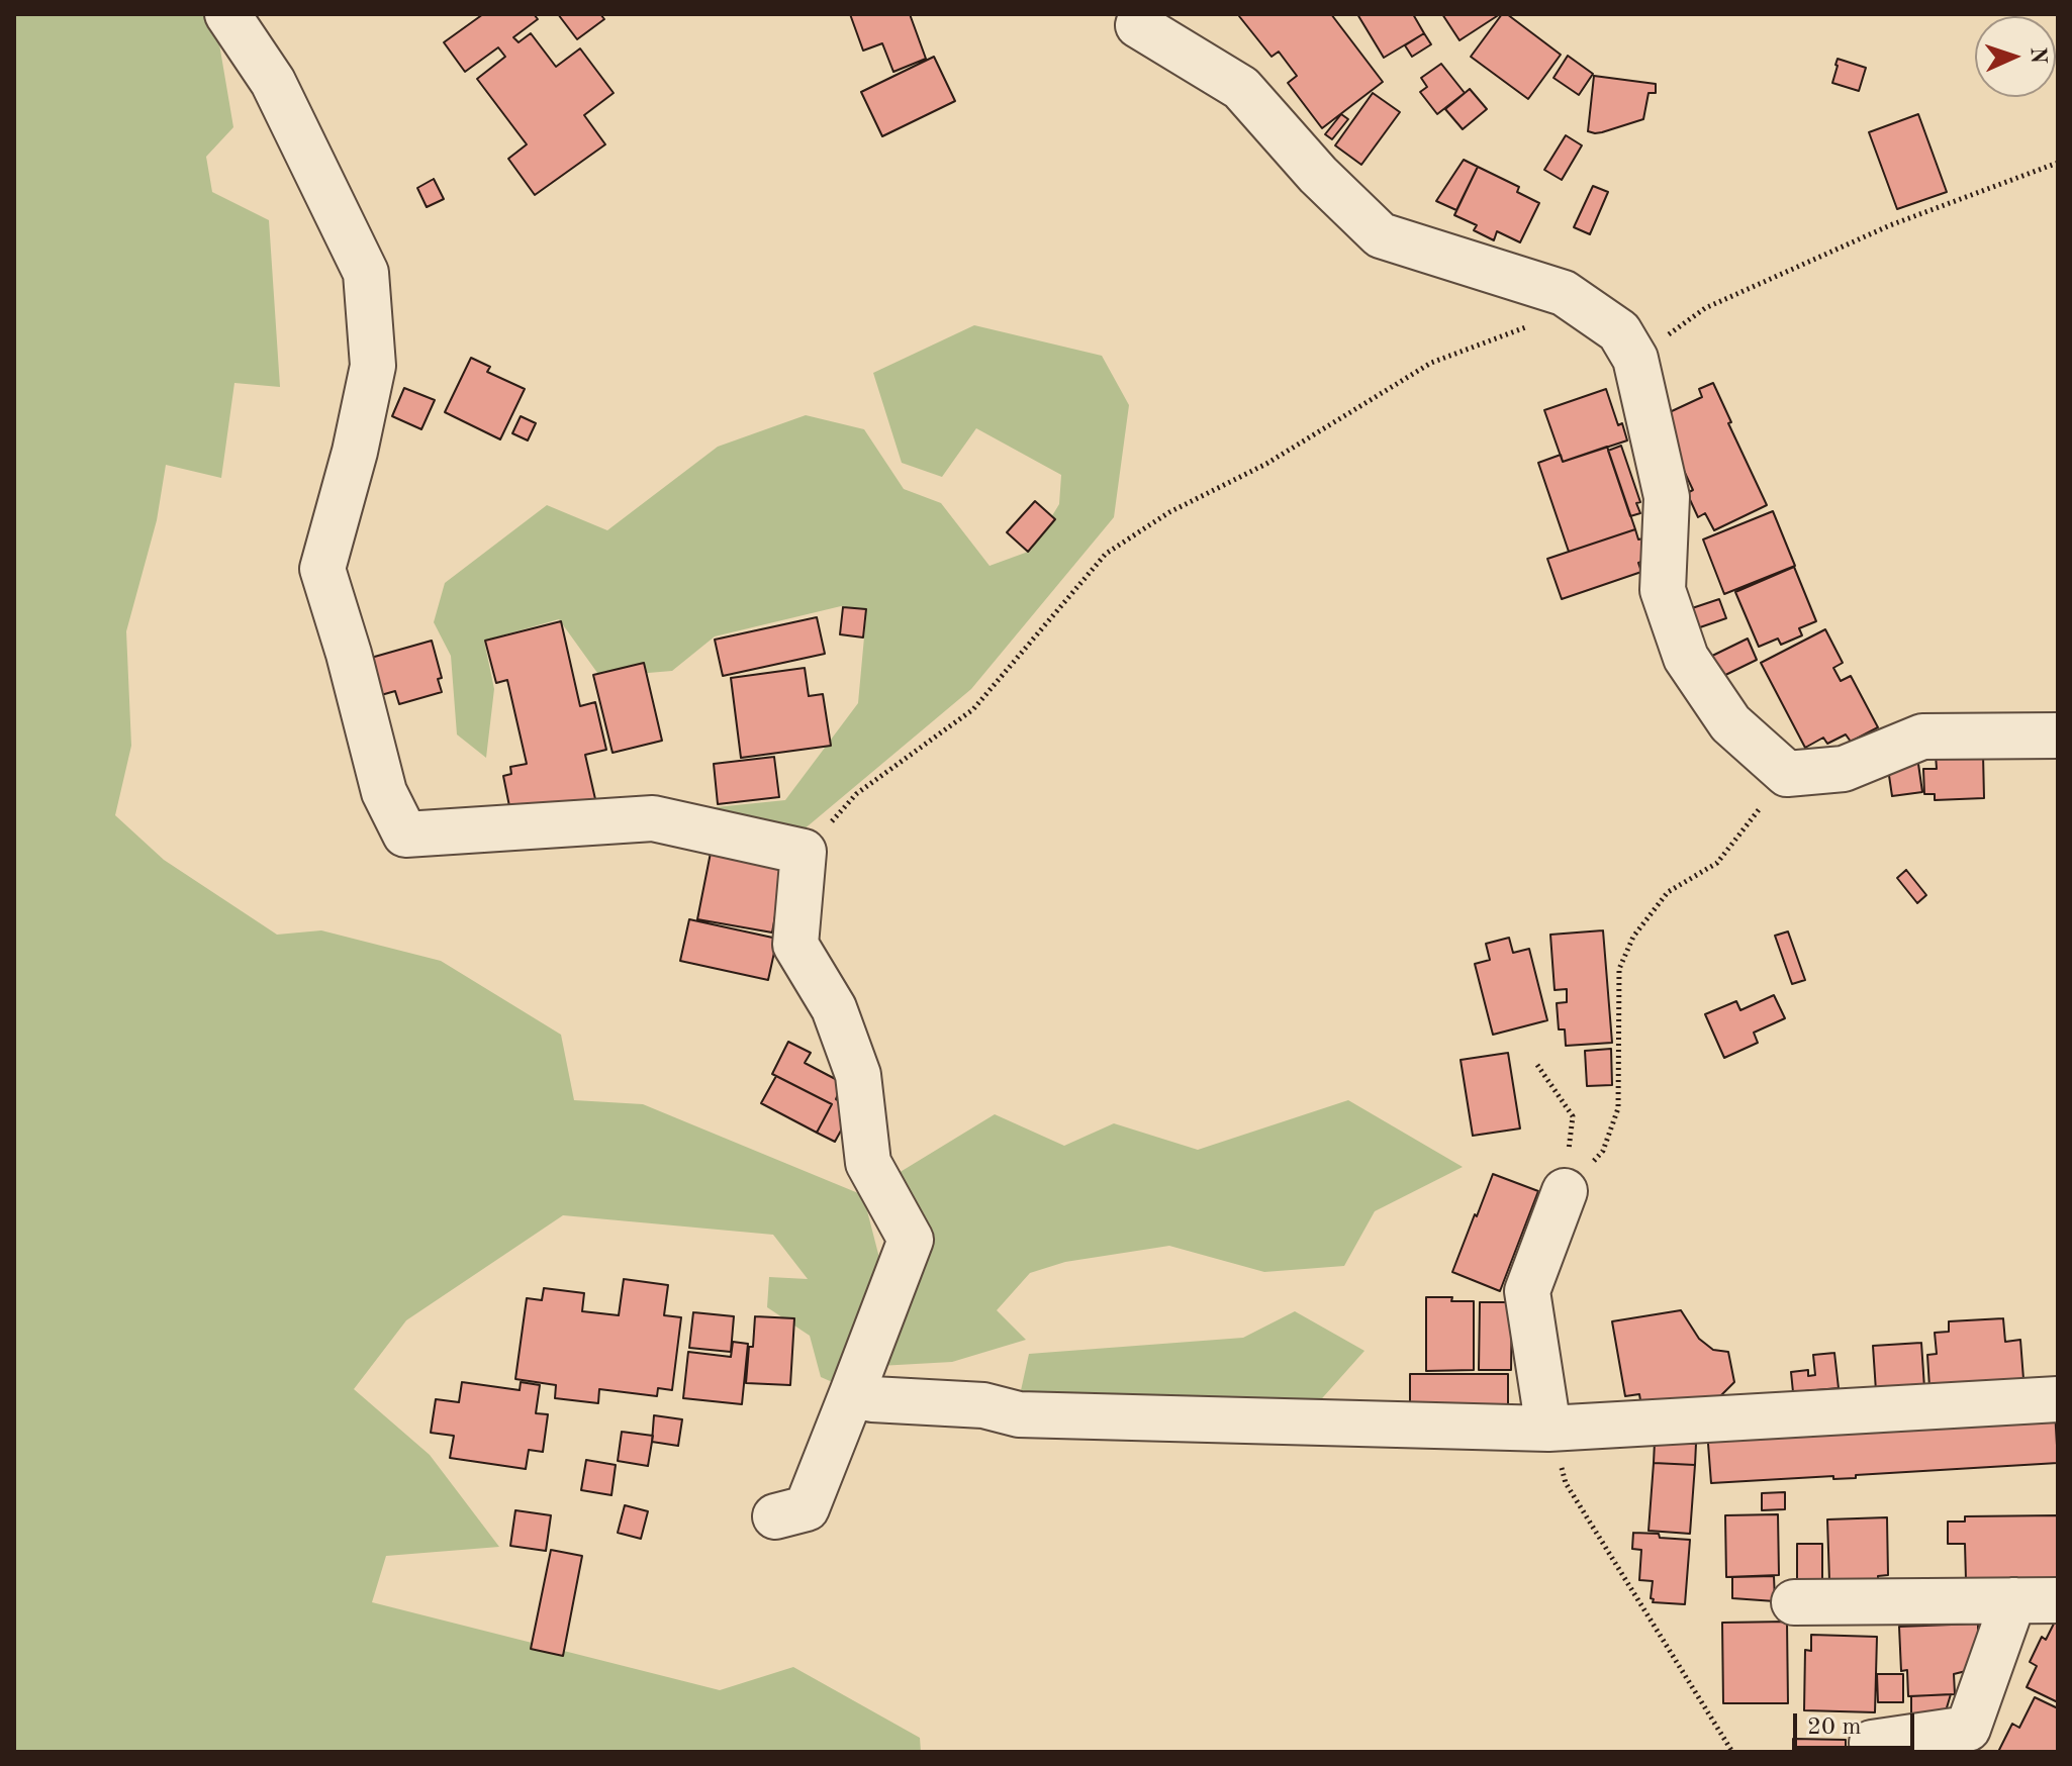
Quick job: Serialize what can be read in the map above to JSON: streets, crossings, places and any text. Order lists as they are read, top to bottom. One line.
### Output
{"scale_bar":"20 m","north":"right"}
